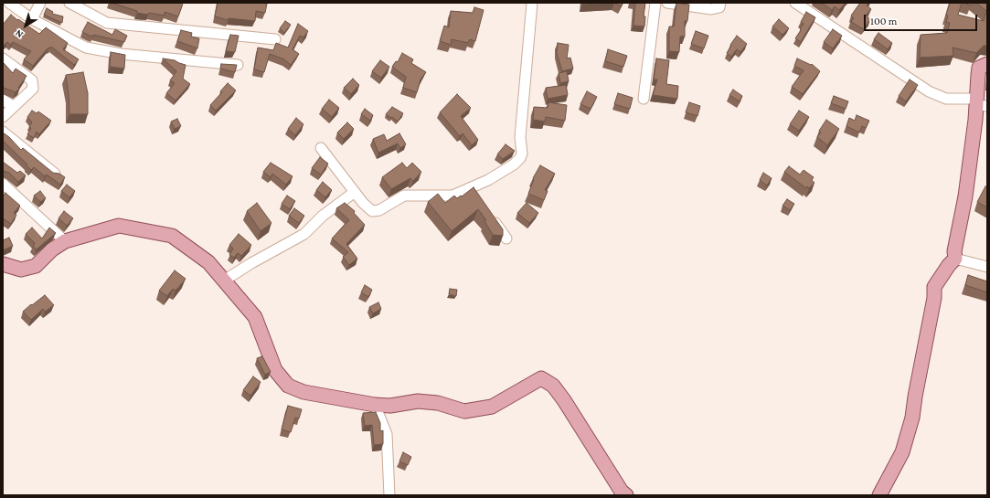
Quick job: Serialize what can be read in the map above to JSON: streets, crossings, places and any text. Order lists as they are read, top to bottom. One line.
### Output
{"scale_bar":"100 m","north":"bottom left"}
